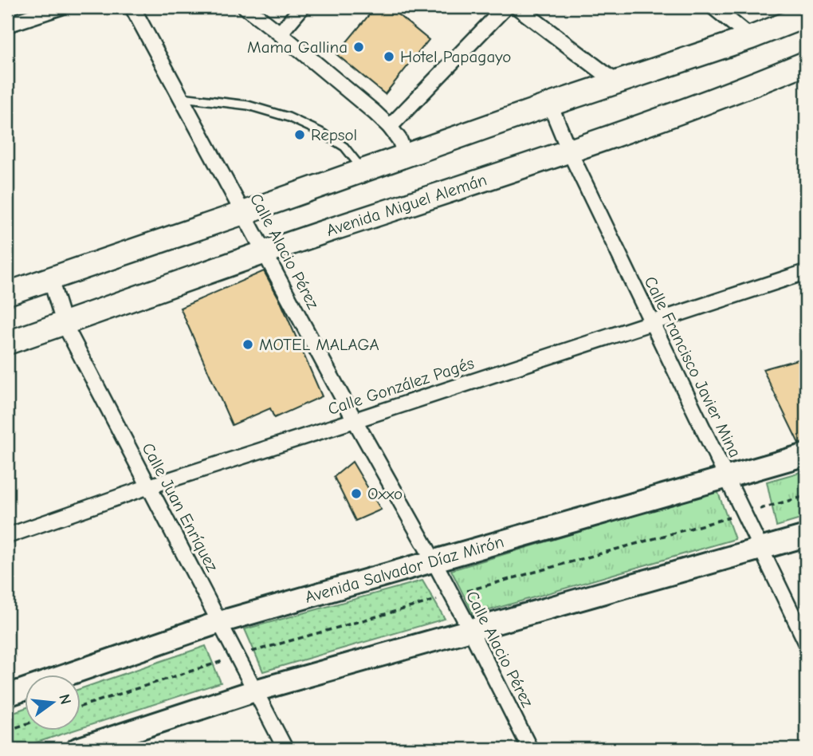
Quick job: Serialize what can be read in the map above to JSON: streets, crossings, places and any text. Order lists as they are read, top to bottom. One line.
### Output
{"streets":{"main road":["Avenida Miguel Alemán","Avenida Salvador Díaz Mirón"],"street":["Calle Alacio Pérez","Calle Francisco Javier Mina","Calle González Pagés","Calle Juan Enríquez"]},"crossings":[["Avenida Miguel Alemán","Calle Alacio Pérez"],["Avenida Miguel Alemán","Calle Francisco Javier Mina"],["Avenida Miguel Alemán","Calle Juan Enríquez"],["Calle Alacio Pérez","Calle González Pagés"],["Calle Alacio Pérez","Avenida Salvador Díaz Mirón"],["Calle Francisco Javier Mina","Calle González Pagés"],["Calle Francisco Javier Mina","Avenida Salvador Díaz Mirón"],["Calle González Pagés","Calle Juan Enríquez"],["Calle Juan Enríquez","Avenida Salvador Díaz Mirón"]],"places":["Mama Gallina","Hotel Papagayo","Repsol","MOTEL MALAGA","Oxxo"],"north":"right"}
